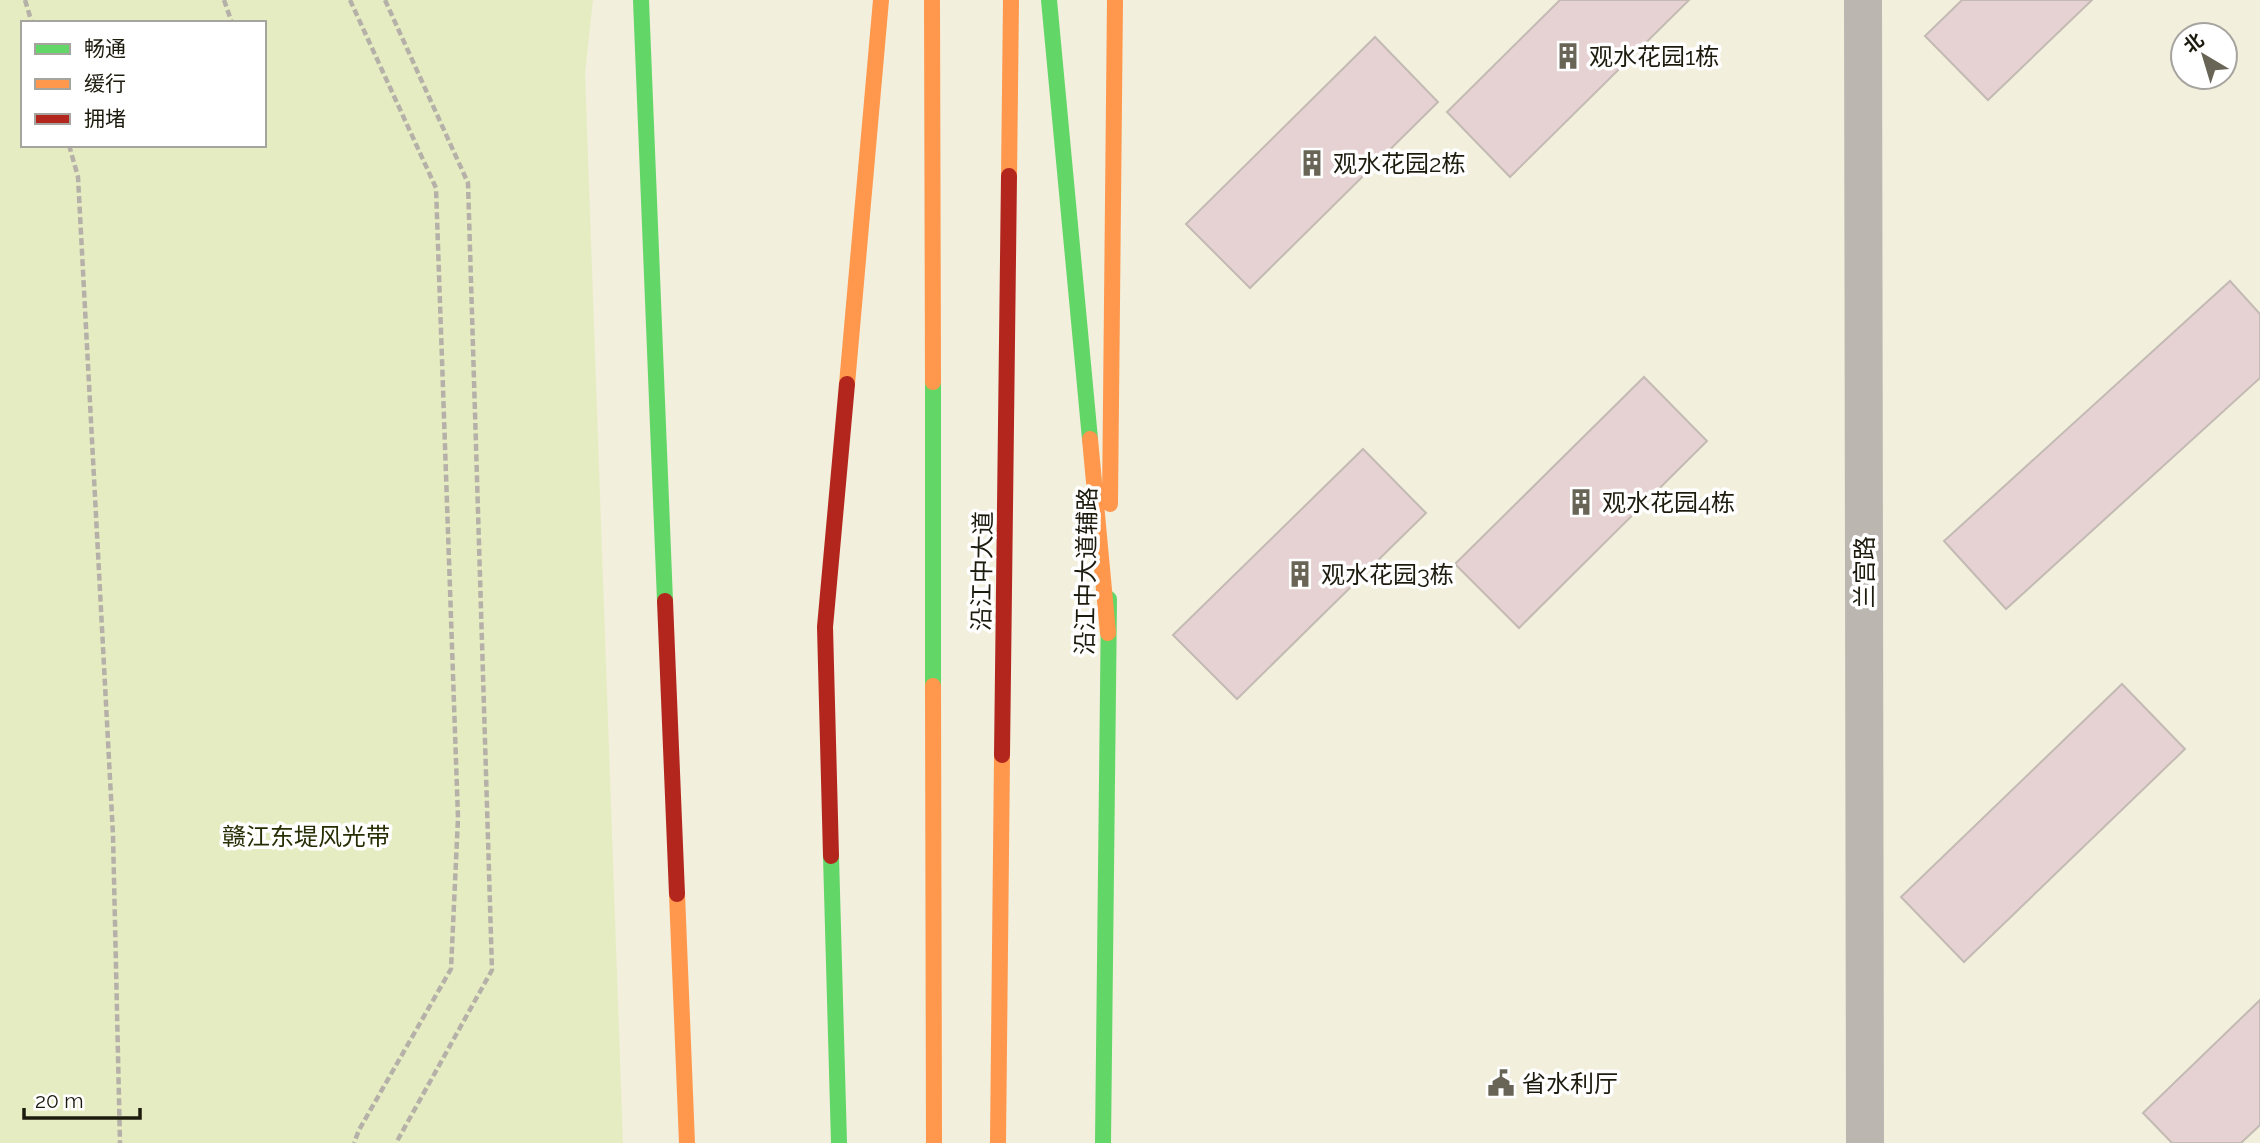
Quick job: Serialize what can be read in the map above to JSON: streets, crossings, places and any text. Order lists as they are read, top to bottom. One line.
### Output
{"streets":{"main road":["沿江中大道","沿江中大道辅路"],"street":["兰宫路"]},"parks":["赣江东堤风光带"],"places":{"building":["观水花园1栋","观水花园2栋","观水花园4栋","观水花园3栋"],"public building":["省水利厅"]},"legend":["畅通","缓行","拥堵"],"scale_bar":"20 m","north":"top left"}
